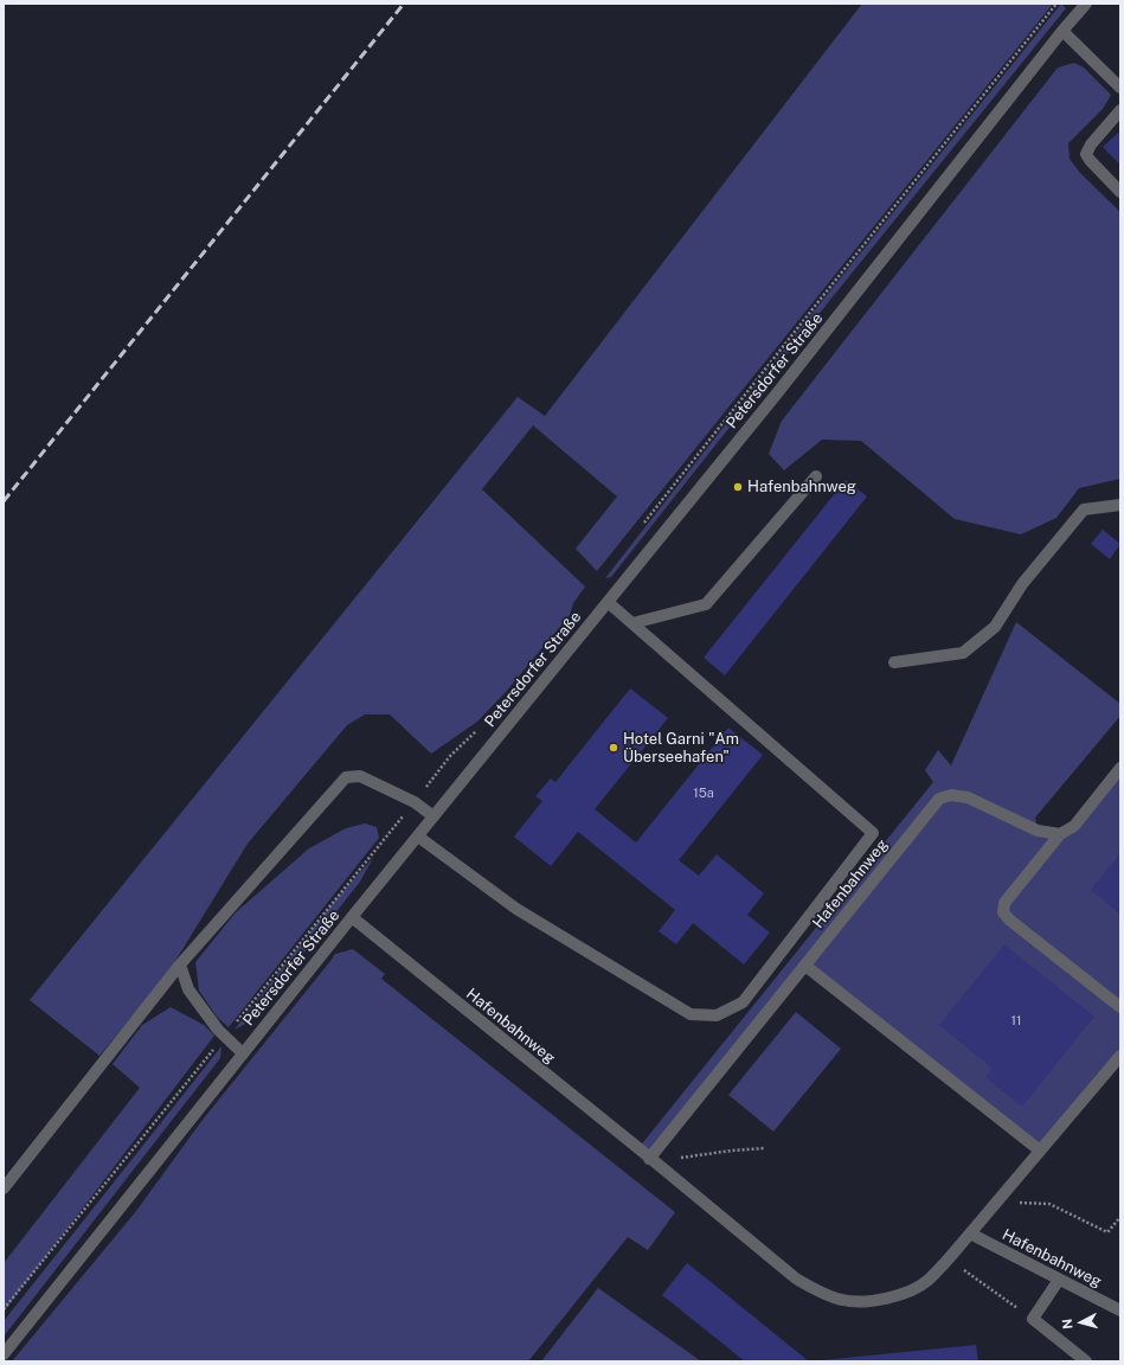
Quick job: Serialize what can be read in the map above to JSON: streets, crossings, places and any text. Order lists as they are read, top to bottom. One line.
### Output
{"streets":{"street":["Petersdorfer Straße","Hafenbahnweg"]},"crossings":[["Petersdorfer Straße","Hafenbahnweg"]],"places":["Hafenbahnweg","Hotel Garni \"Am Überseehafen\""],"house_numbers":["15a","11"],"north":"left"}
